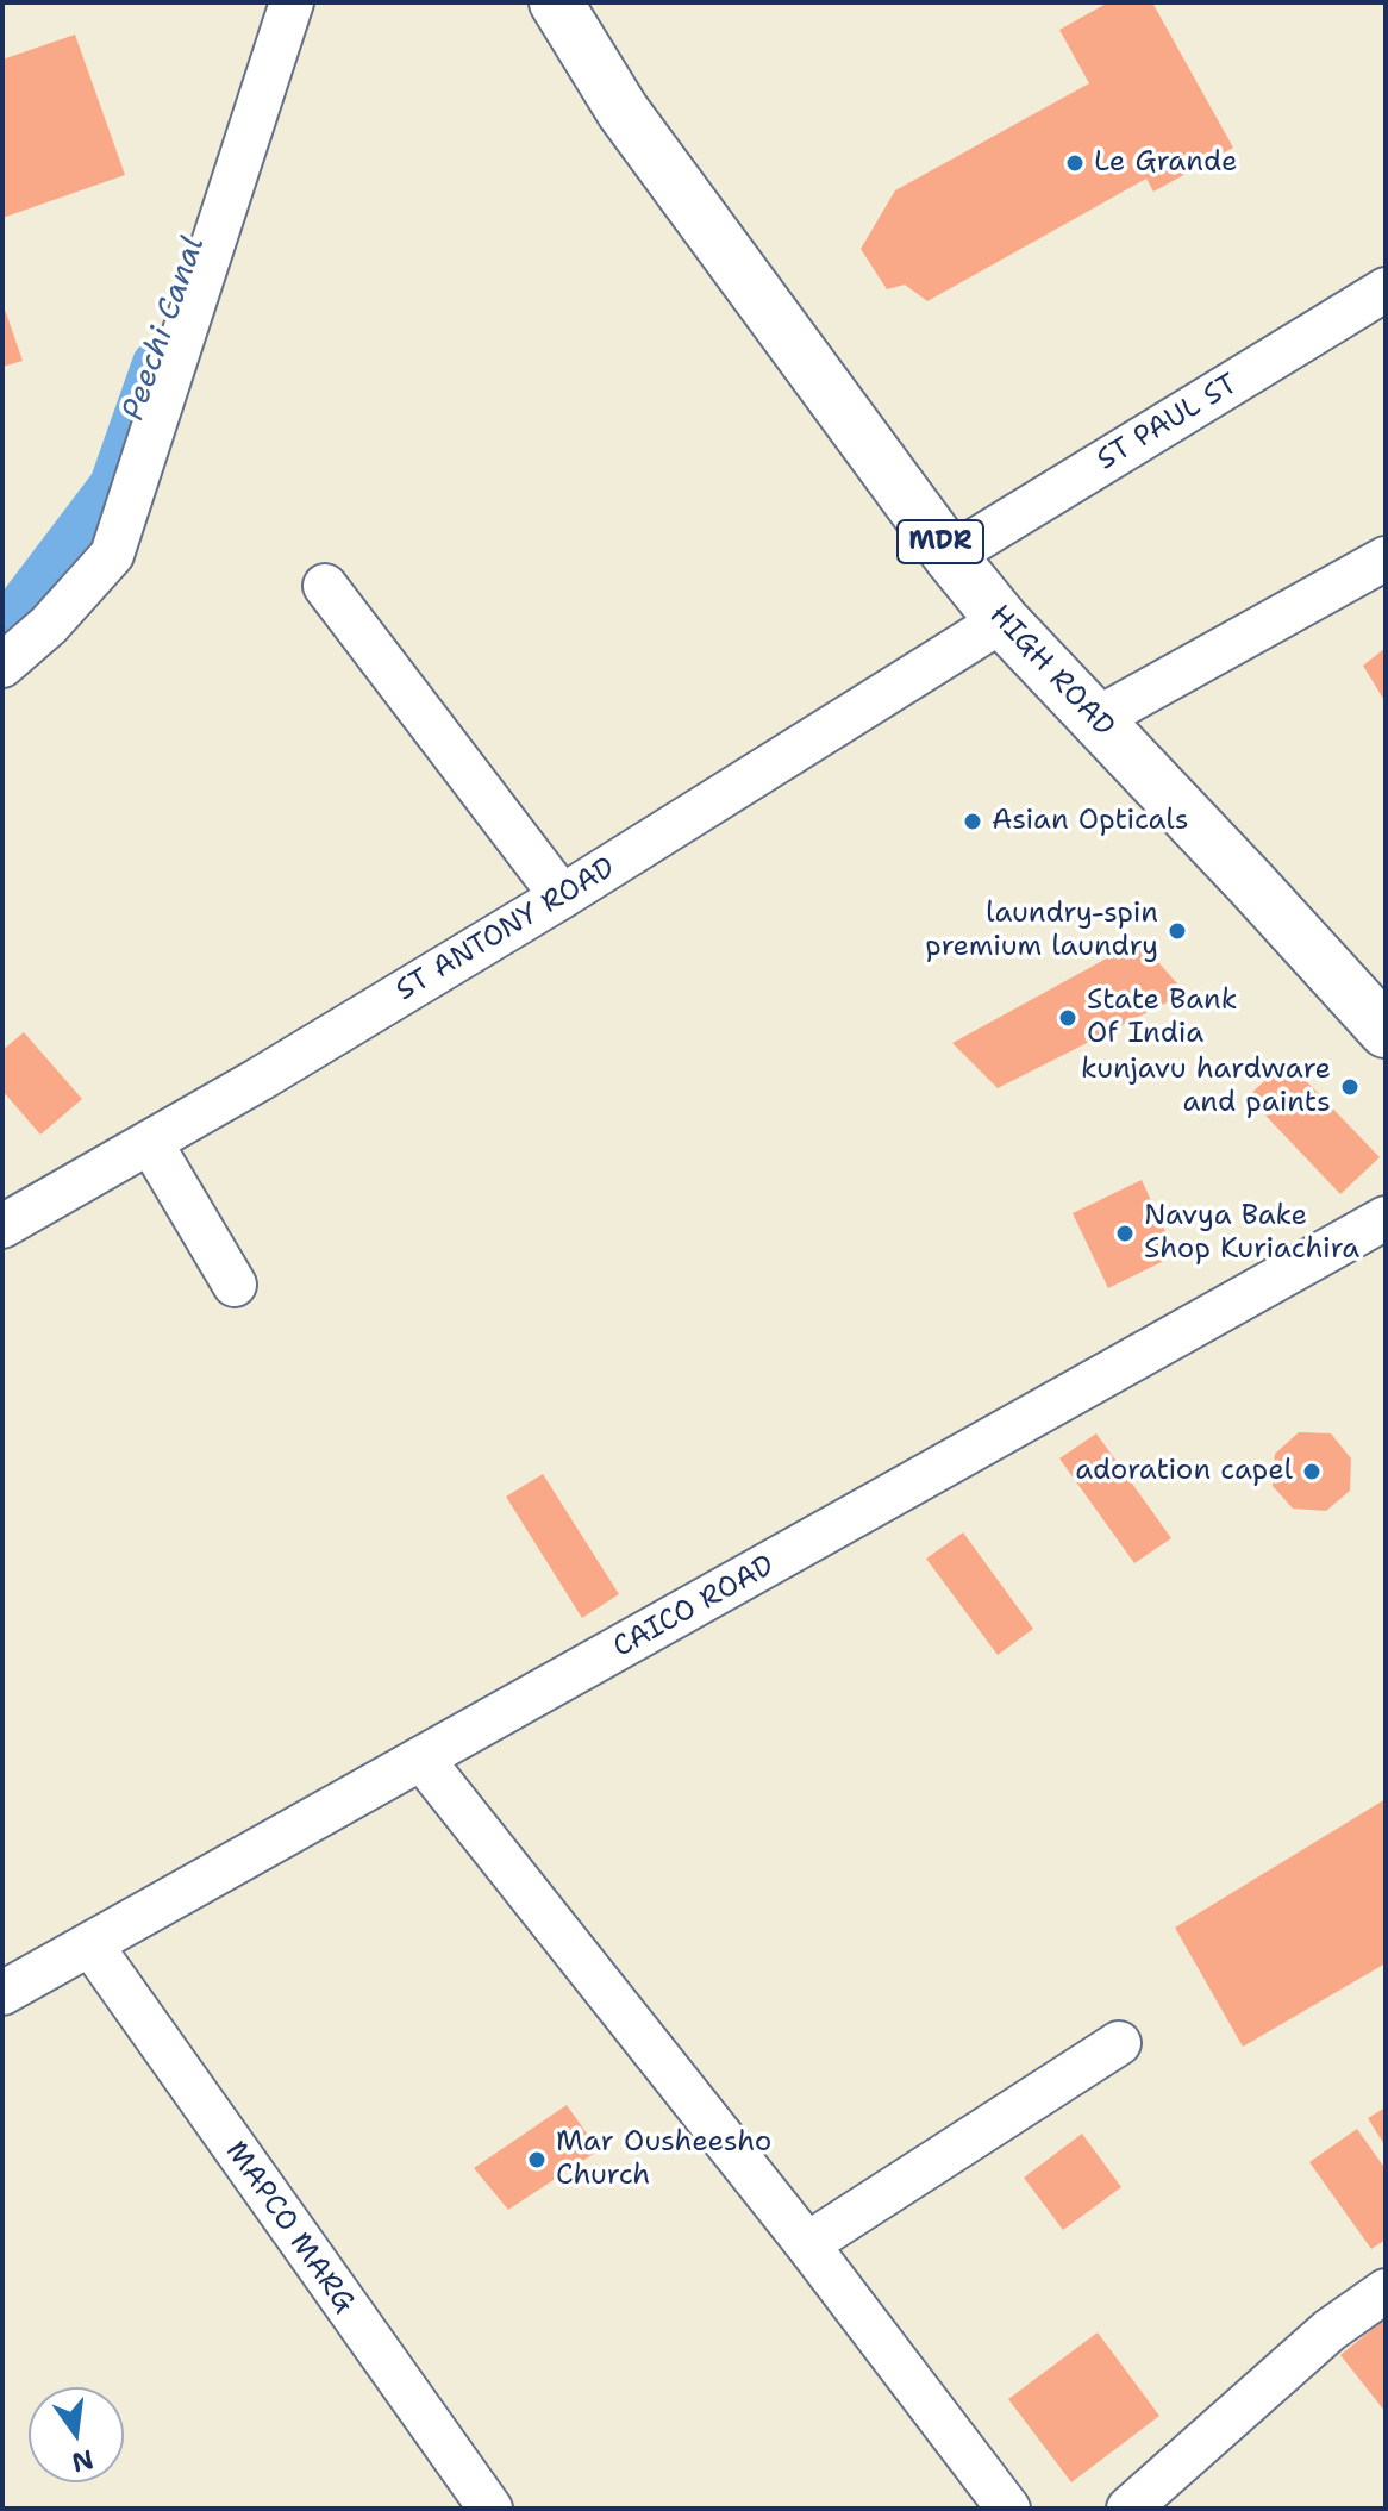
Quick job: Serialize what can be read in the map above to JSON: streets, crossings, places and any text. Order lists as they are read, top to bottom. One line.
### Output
{"streets":{"main road":["MDR","HIGH ROAD"],"street":["ST PAUL ST","ST ANTONY ROAD","CAICO ROAD","MAPCO MARG"]},"crossings":[["ST PAUL ST","HIGH ROAD"],["HIGH ROAD","ST ANTONY ROAD"],["CAICO ROAD","MAPCO MARG"]],"water":["Peechi Canal"],"places":["Le Grande","Asian Opticals","laundry-spin premium laundry","State Bank Of India","kunjavu hardware and paints","Navya Bake Shop Kuriachira","adoration capel","Mar Ousheesho Church"],"north":"bottom"}
